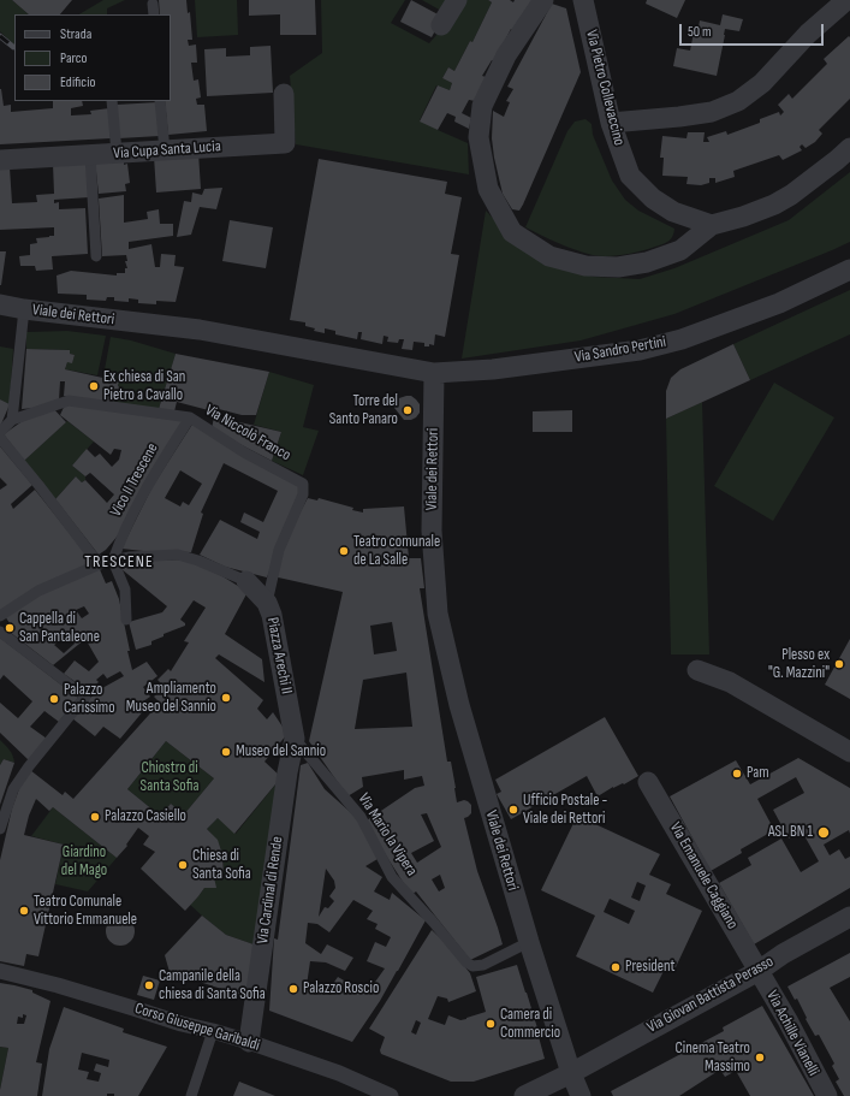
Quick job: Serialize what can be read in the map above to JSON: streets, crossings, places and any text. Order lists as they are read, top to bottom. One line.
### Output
{"streets":{"street":["Via Pietro Collevaccino","Via Cupa Santa Lucia","Viale dei Rettori","Via Sandro Pertini","Piazza Arechi II","Via Emanuele Caggiano","Via Cardinal di Rende","Via Giovan Battista Perasso","Corso Giuseppe Garibaldi","Via Achille Vianelli"],"lane":["Via Niccolò Franco","Vico II Trescene","Via Mario la Vipera"]},"crossings":[["Viale dei Rettori","Via Sandro Pertini"],["Viale dei Rettori","Via Mario la Vipera"],["Viale dei Rettori","Via Giovan Battista Perasso"],["Via Niccolò Franco","Vico II Trescene"],["Via Niccolò Franco","Piazza Arechi II"],["Piazza Arechi II","Via Mario la Vipera"],["Piazza Arechi II","Via Cardinal di Rende"],["Via Mario la Vipera","Via Cardinal di Rende"],["Via Emanuele Caggiano","Via Giovan Battista Perasso"],["Via Emanuele Caggiano","Via Achille Vianelli"],["Via Cardinal di Rende","Corso Giuseppe Garibaldi"],["Via Giovan Battista Perasso","Via Achille Vianelli"]],"districts":["TRESCENE"],"parks":["Chiostro di Santa Sofia","Giardino del Mago"],"places":["Ex chiesa di San Pietro a Cavallo","Torre del Santo Panaro","Teatro comunale de La Salle","Cappella di San Pantaleone","Plesso ex \"G. Mazzini\"","Ampliamento Museo del Sannio","Palazzo Carissimo","Museo del Sannio","Pam","Ufficio Postale - Viale dei Rettori","Palazzo Casiello","ASL BN 1","Chiesa di Santa Sofia","Teatro Comunale Vittorio Emmanuele","President","Campanile della chiesa di Santa Sofia","Palazzo Roscio","Camera di Commercio","Cinema Teatro Massimo"],"legend":["Strada","Parco","Edificio"],"scale_bar":"50 m"}
